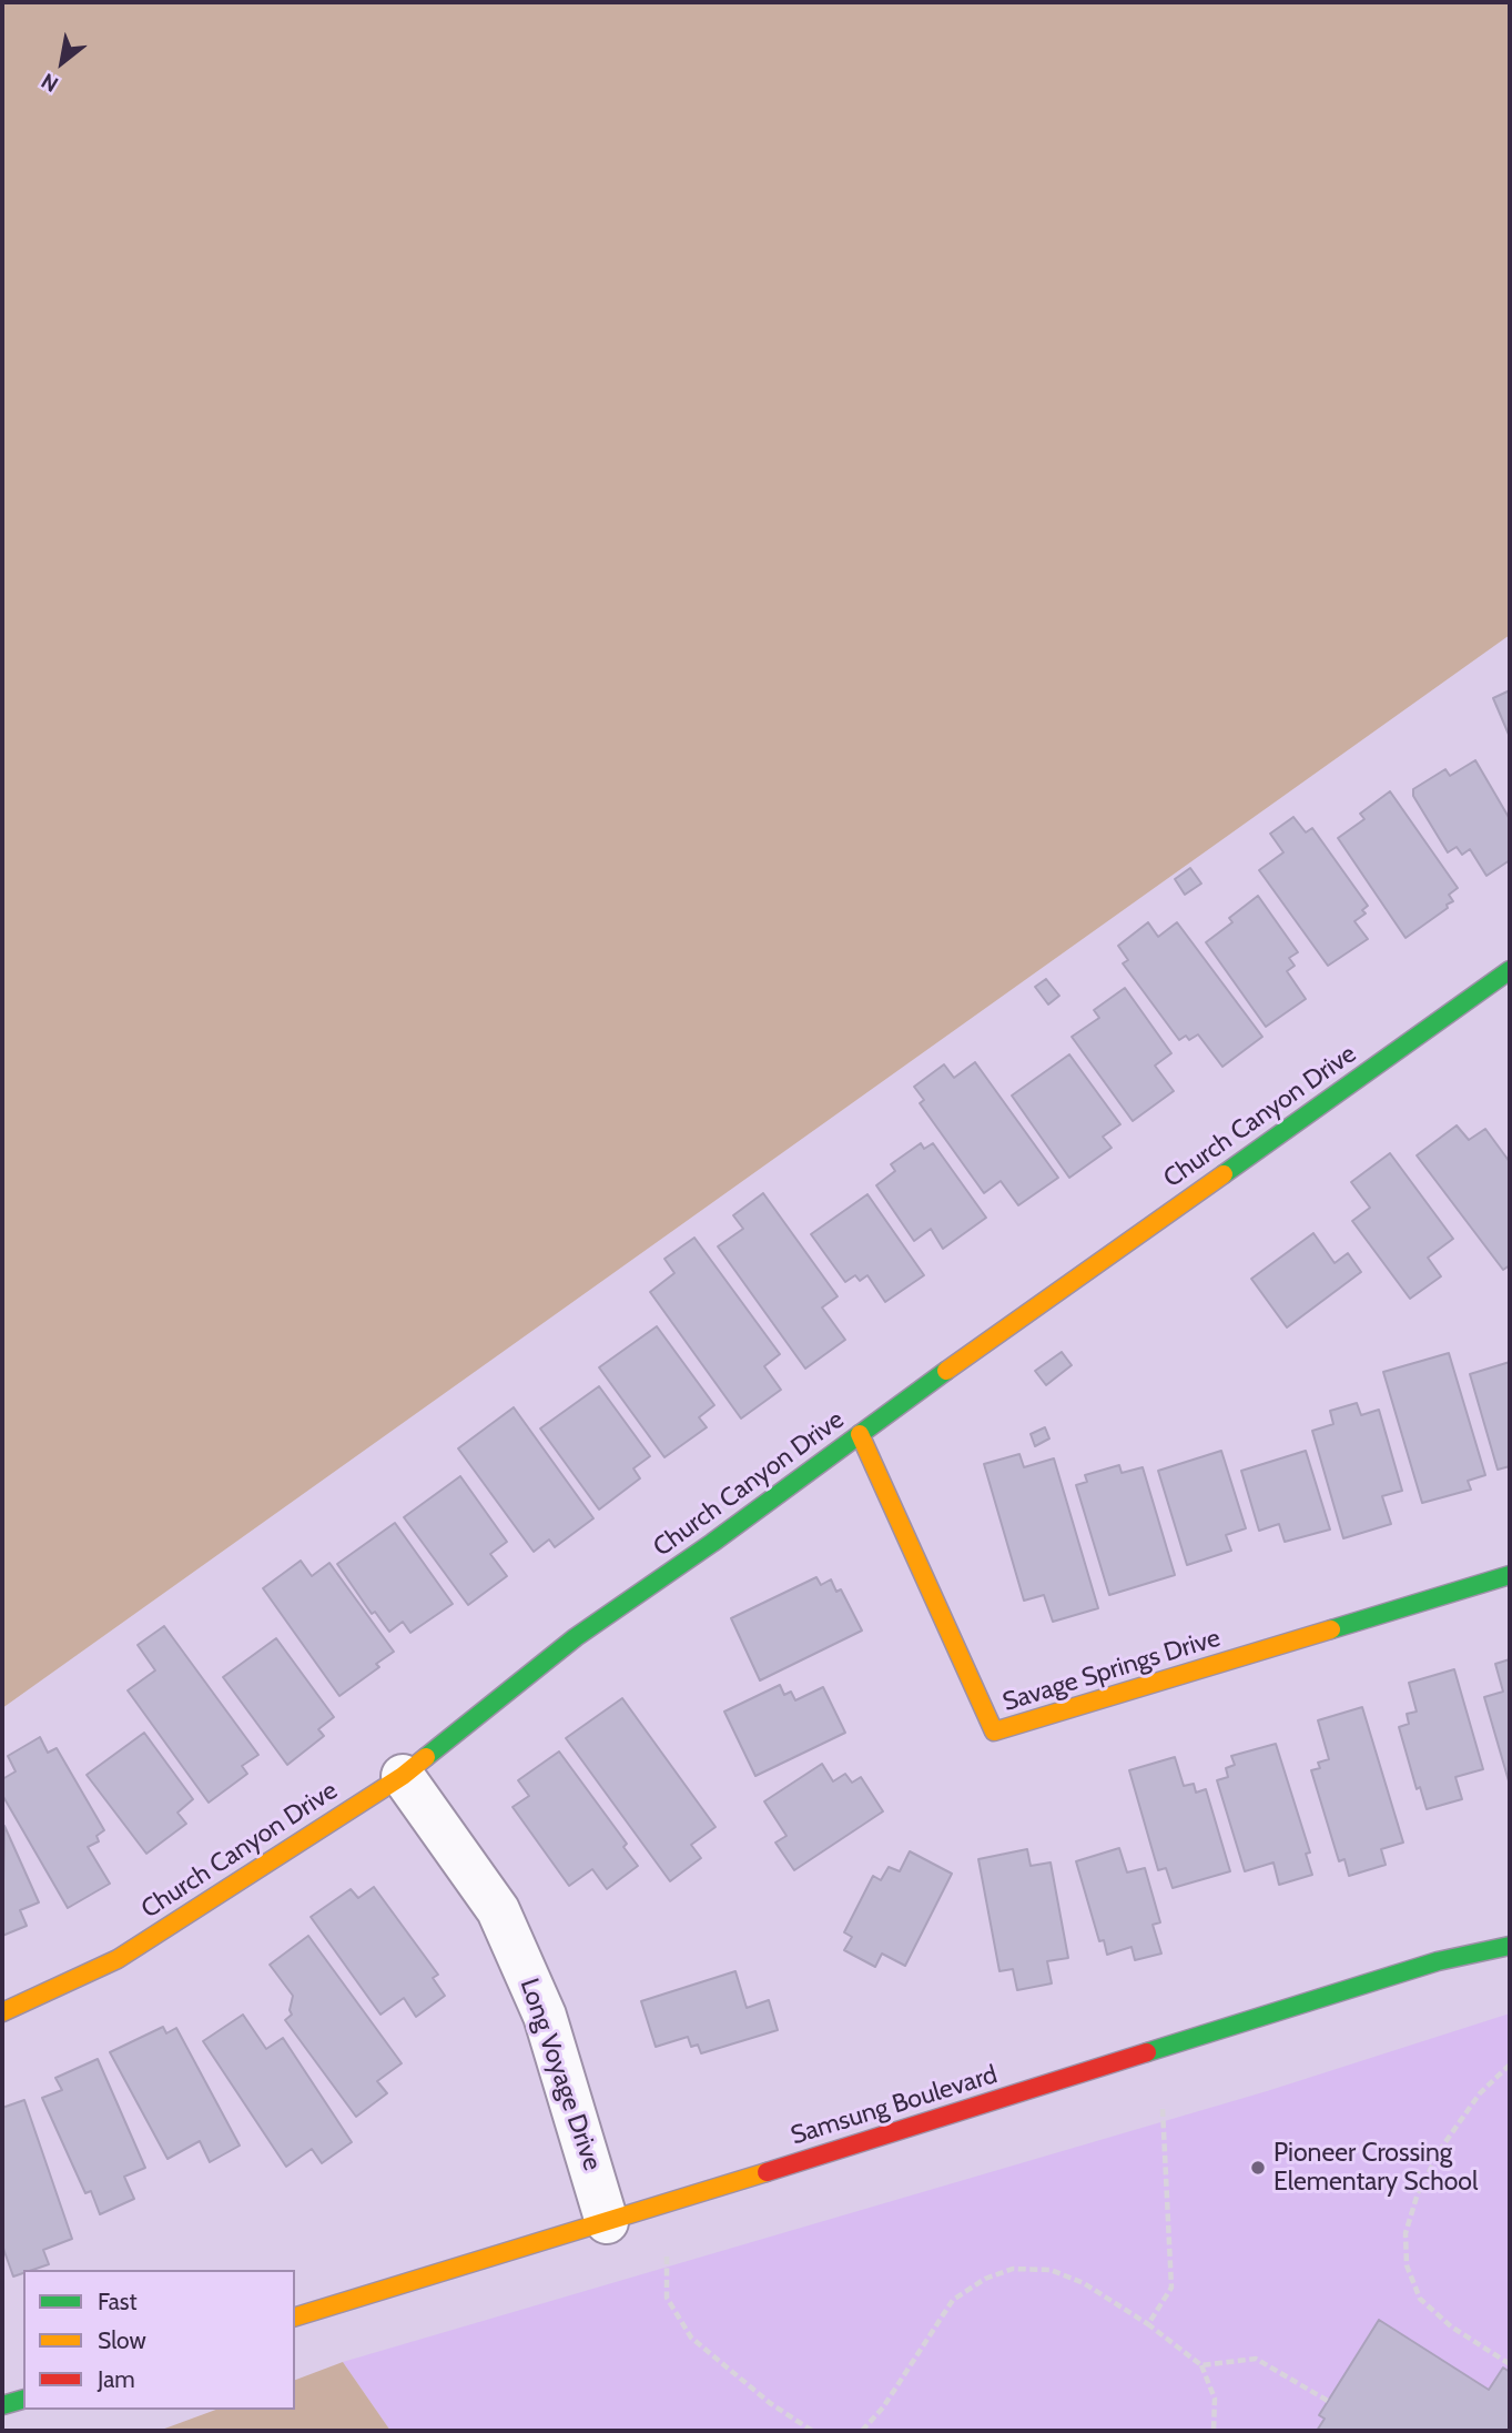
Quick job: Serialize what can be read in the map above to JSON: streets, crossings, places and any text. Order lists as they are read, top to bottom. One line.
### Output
{"streets":{"street":["Church Canyon Drive","Savage Springs Drive","Long Voyage Drive","Samsung Boulevard"]},"crossings":[["Church Canyon Drive","Savage Springs Drive"],["Church Canyon Drive","Long Voyage Drive"],["Long Voyage Drive","Samsung Boulevard"]],"places":["Pioneer Crossing Elementary School"],"legend":["Fast","Slow","Jam"],"north":"bottom left"}
